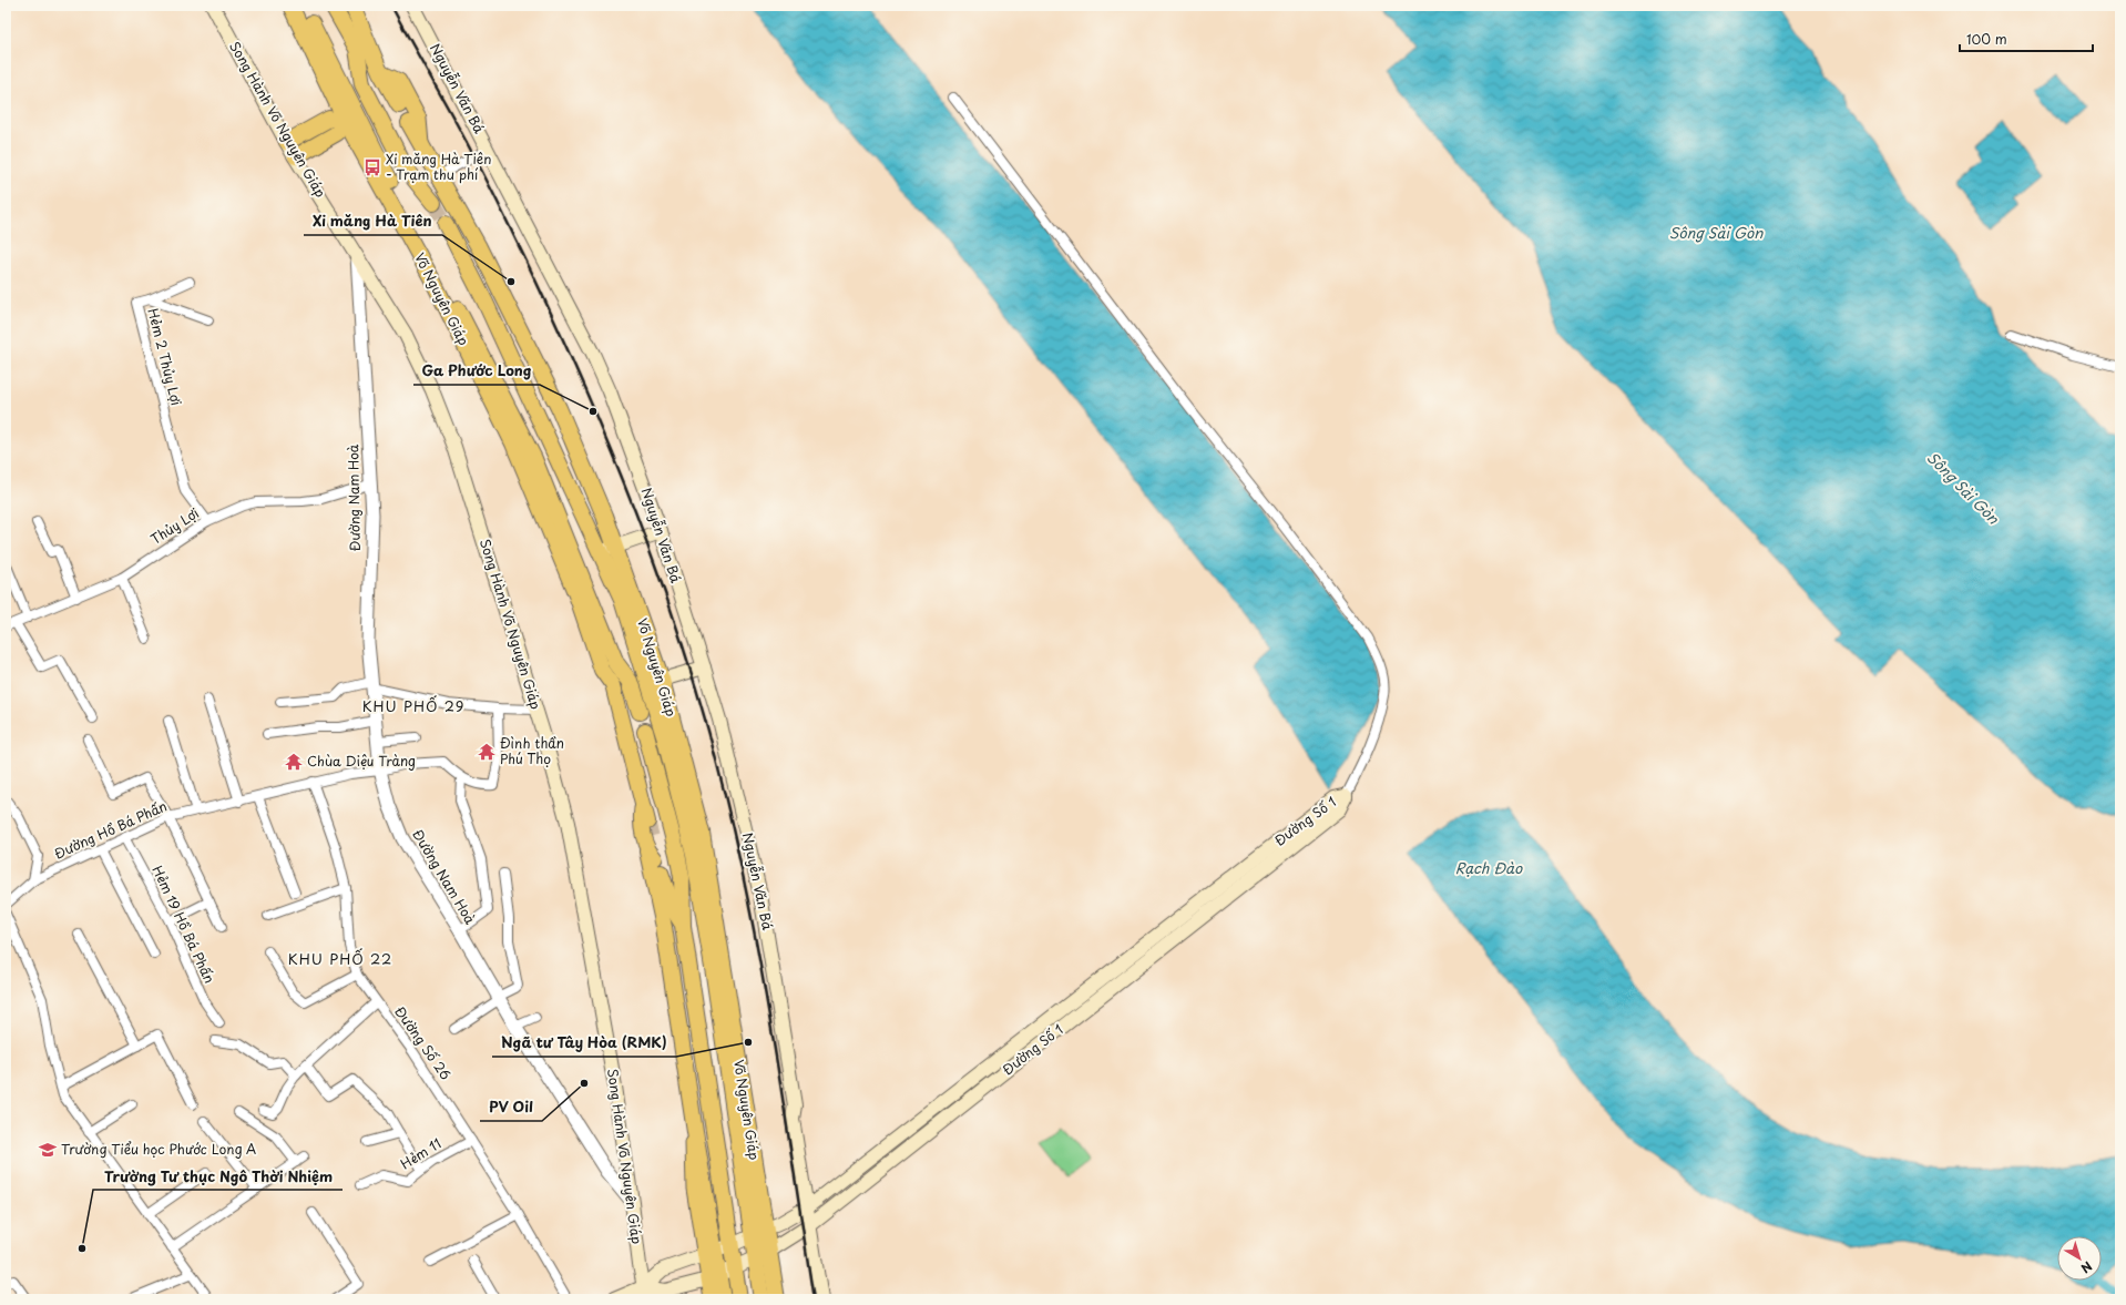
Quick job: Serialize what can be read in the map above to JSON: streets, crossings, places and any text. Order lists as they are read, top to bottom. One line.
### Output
{"streets":{"highway":["Võ Nguyên Giáp"],"main road":["Nguyễn Văn Bá","Song Hành Võ Nguyên Giáp","Đường Số 1"],"street":["Hẻm 2 Thủy Lợi","Đường Nam Hoà","Thủy Lợi","Đường Hồ Bá Phấn","Hẻm 19 Hồ Bá Phấn","Đường Số 26","Hẻm 11"]},"crossings":[["Nguyễn Văn Bá","Đường Số 1"],["Song Hành Võ Nguyên Giáp","Đường Nam Hoà"],["Song Hành Võ Nguyên Giáp","Đường Số 1"],["Võ Nguyên Giáp","Đường Số 1"],["Hẻm 2 Thủy Lợi","Thủy Lợi"],["Đường Nam Hoà","Thủy Lợi"],["Đường Nam Hoà","Đường Hồ Bá Phấn"],["Đường Hồ Bá Phấn","Hẻm 19 Hồ Bá Phấn"],["Đường Hồ Bá Phấn","Đường Số 26"],["Đường Số 26","Hẻm 11"]],"districts":["KHU PHỐ 29","KHU PHỐ 22"],"water":["Sông Sài Gòn","Rạch Đào"],"places":{"bus stop":["Xi măng Hà Tiên - Trạm thu phí"],"other":["Xi măng Hà Tiên","Ga Phước Long","Ngã tư Tây Hòa (RMK)","PV Oil","Trường Tư thục Ngô Thời Nhiệm"],"temple":["Đình thần Phú Thọ","Chùa Diệu Tràng"],"school or university":["Trường Tiểu học Phước Long A"]},"scale_bar":"100 m","north":"bottom right"}
